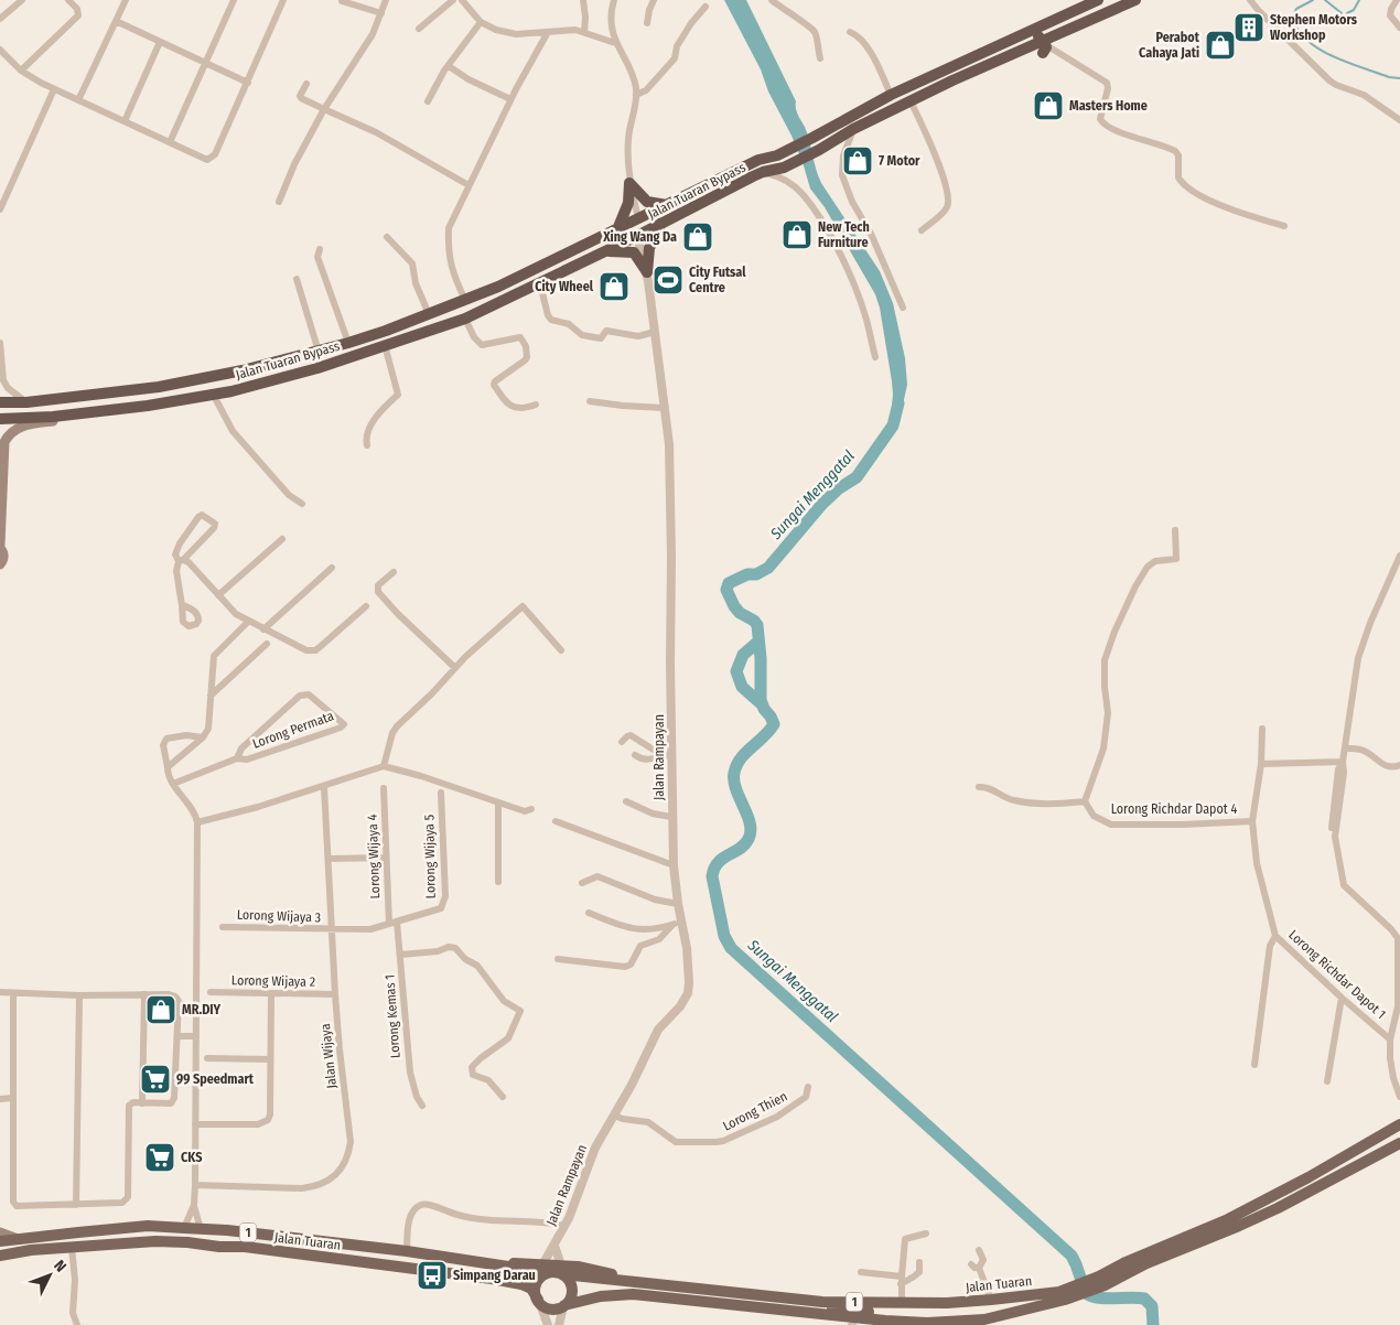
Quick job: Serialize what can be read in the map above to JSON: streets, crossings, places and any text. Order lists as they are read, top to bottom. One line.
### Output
{"streets":{"highway":["Jalan Tuaran Bypass"],"main road":["1","Jalan Tuaran"],"street":["Lorong Permata","Jalan Rampayan","Lorong Richdar Dapot 4","Lorong Wijaya 4","Lorong Wijaya 5","Lorong Wijaya 3","Lorong Richdar Dapot 1","Lorong Wijaya 2","Lorong Kemas 1","Jalan Wijaya","Lorong Thien"]},"crossings":[["Jalan Tuaran Bypass","Jalan Rampayan"],["Jalan Rampayan","Lorong Thien"],["Jalan Rampayan","1"],["Jalan Rampayan","Jalan Tuaran"],["Lorong Richdar Dapot 4","Lorong Richdar Dapot 1"],["Lorong Wijaya 4","Lorong Wijaya 5"],["Lorong Wijaya 4","Lorong Kemas 1"],["Lorong Wijaya 5","Lorong Wijaya 3"],["Lorong Wijaya 5","Lorong Kemas 1"],["Lorong Wijaya 5","Jalan Wijaya"],["Lorong Wijaya 3","Jalan Wijaya"],["Lorong Wijaya 2","Jalan Wijaya"],["1","Jalan Tuaran"]],"water":["Sungai Menggatal"],"places":{"building":["Stephen Motors Workshop"],"shop":["Perabot Cahaya Jati","Masters Home","7 Motor","New Tech Furniture","Xing Wang Da","City Wheel","MR.DIY"],"sports":["City Futsal Centre"],"supermarket":["99 Speedmart","CKS"],"bus stop":["Simpang Darau"]},"north":"top right"}
